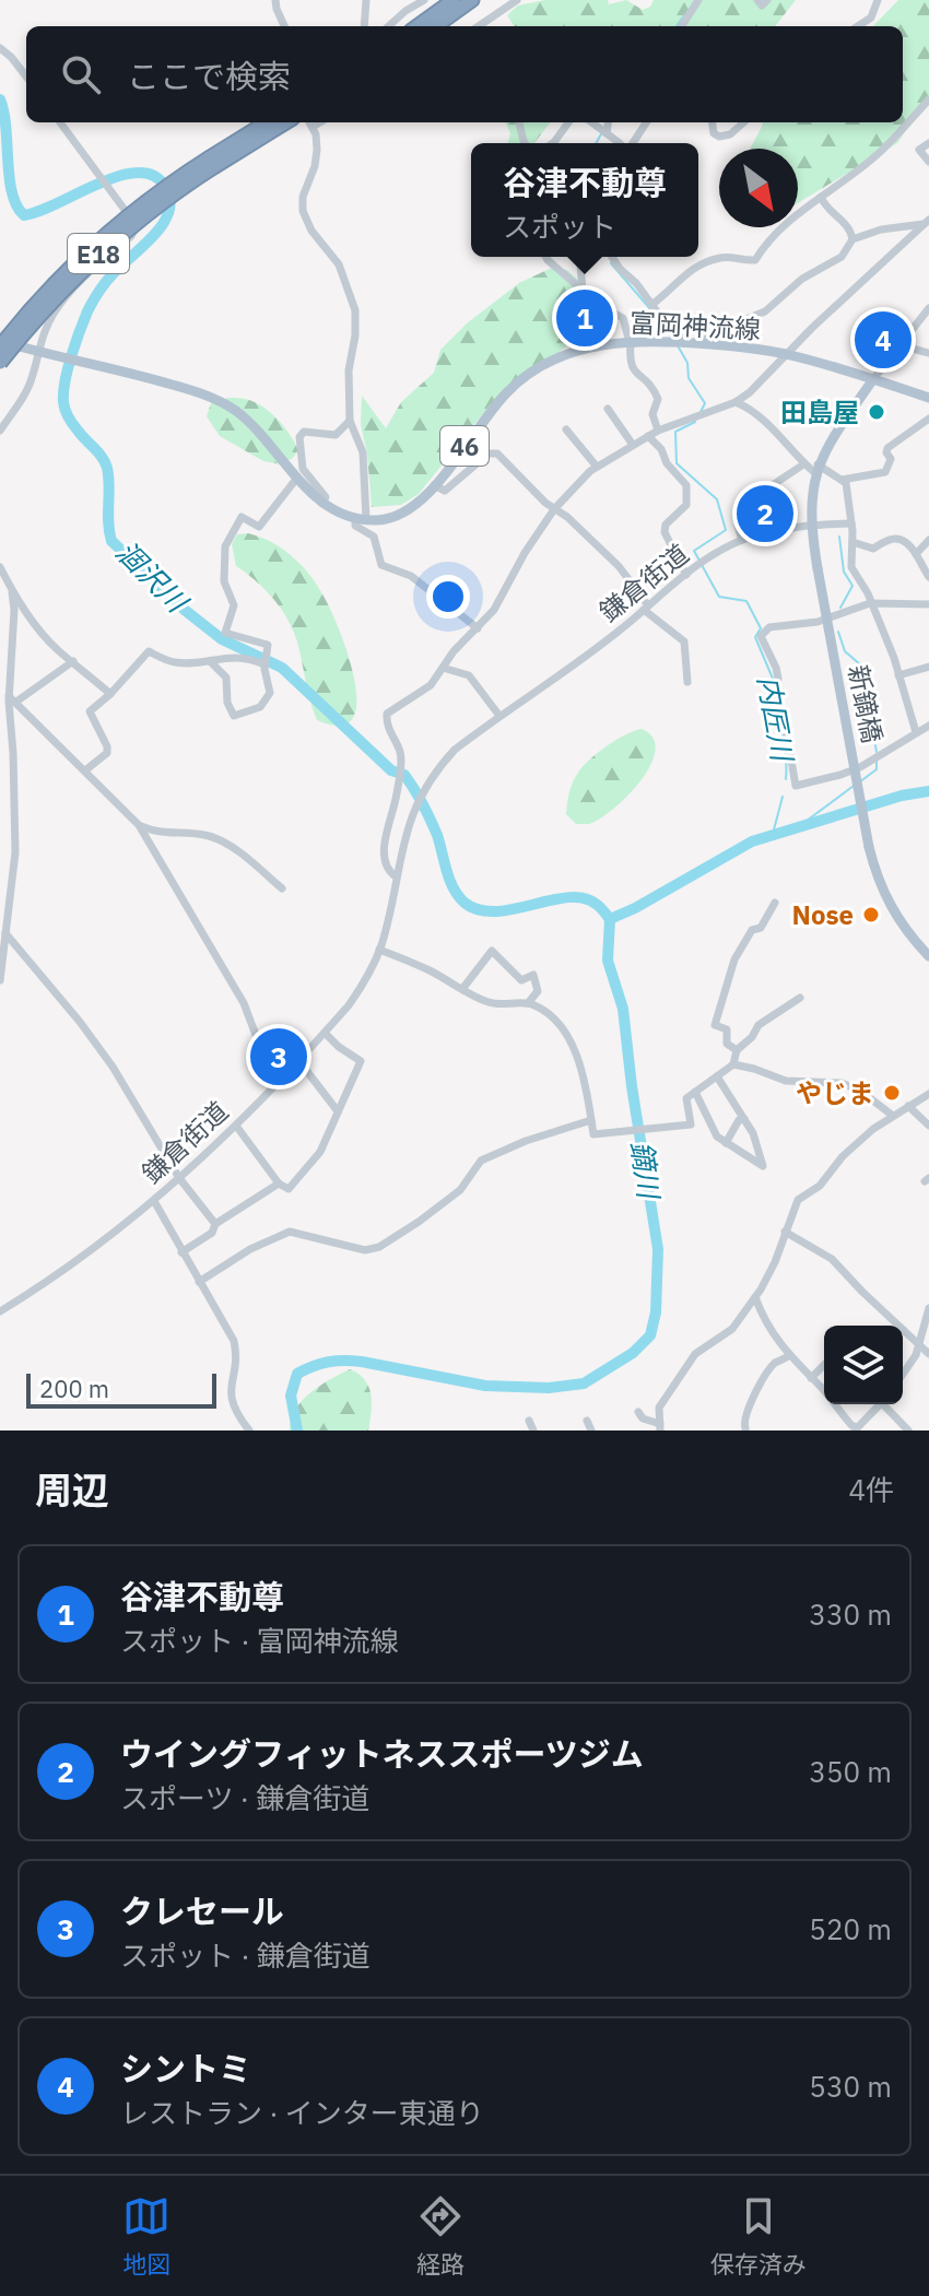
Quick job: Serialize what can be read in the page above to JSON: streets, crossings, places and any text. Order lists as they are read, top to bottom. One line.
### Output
{"streets":{"highway":["E18"],"main road":["富岡神流線","46","新鏑橋"],"street":["鎌倉街道"]},"crossings":[["鎌倉街道","新鏑橋"]],"water":["涸沢川","内匠川","鏑川"],"places":["田島屋","Nose","やじま"],"scale_bar":"200 m","north":"bottom right","page":{"search":"ここで検索","popup":["谷津不動尊","スポット"],"pins":["1","4","2","3"],"scale":"200 m","heading":["周辺","4件"],"list":[{"mark":"1","name":"谷津不動尊","note":"スポット · 富岡神流線","value":"330 m"},{"mark":"2","name":"ウイングフィットネススポーツジム","note":"スポーツ · 鎌倉街道","value":"350 m"},{"mark":"3","name":"クレセール","note":"スポット · 鎌倉街道","value":"520 m"},{"mark":"4","name":"シントミ","note":"レストラン · インター東通り","value":"530 m"}],"nav":["地図","経路","保存済み"]}}
